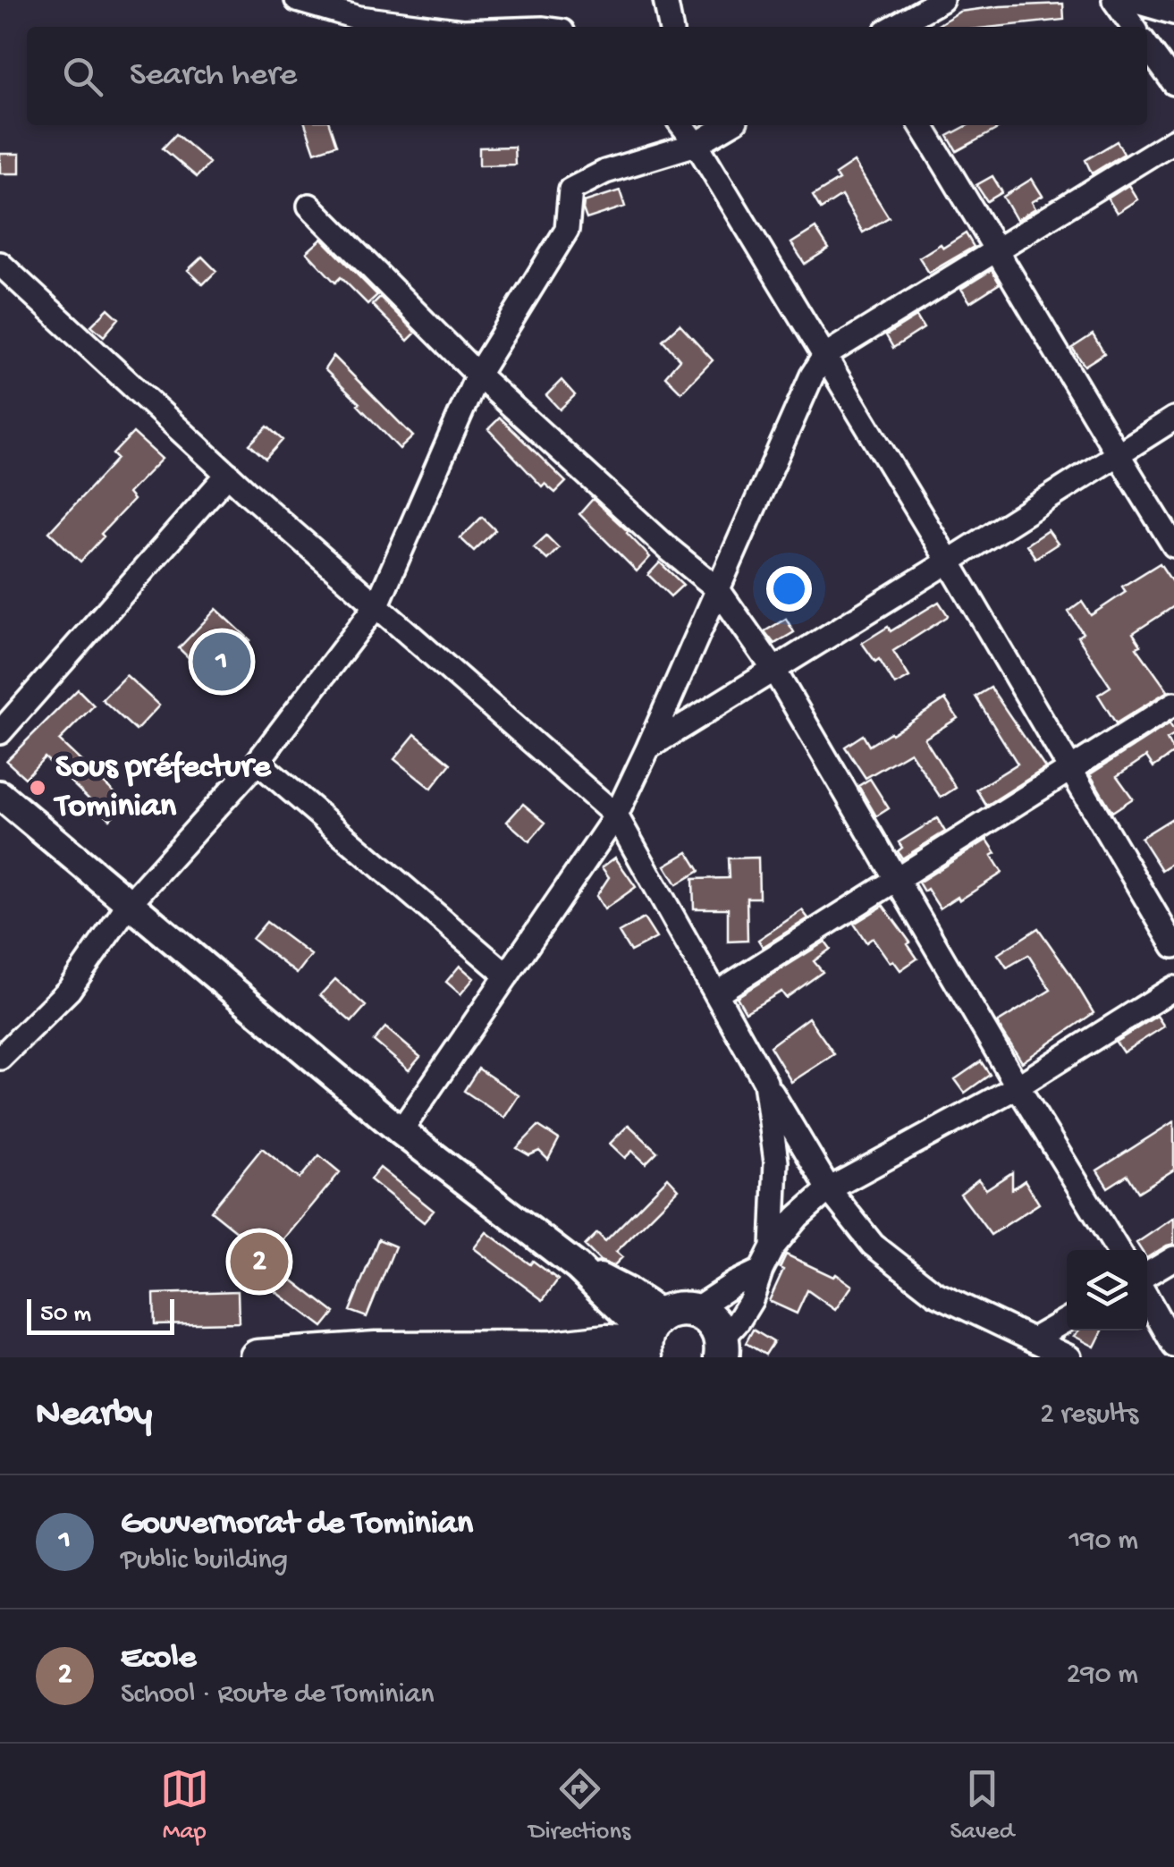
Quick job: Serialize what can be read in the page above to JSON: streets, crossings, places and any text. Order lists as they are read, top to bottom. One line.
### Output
{"places":["Sous préfecture Tominian"],"scale_bar":"50 m","page":{"search":"Search here","pins":["1","2"],"scale":"50 m","heading":["Nearby","2 results"],"list":[{"mark":"1","name":"Gouvernorat de Tominian","note":"Public building","value":"190 m"},{"mark":"2","name":"Ecole","note":"School · Route de Tominian","value":"290 m"}],"nav":["Map","Directions","Saved"]}}
